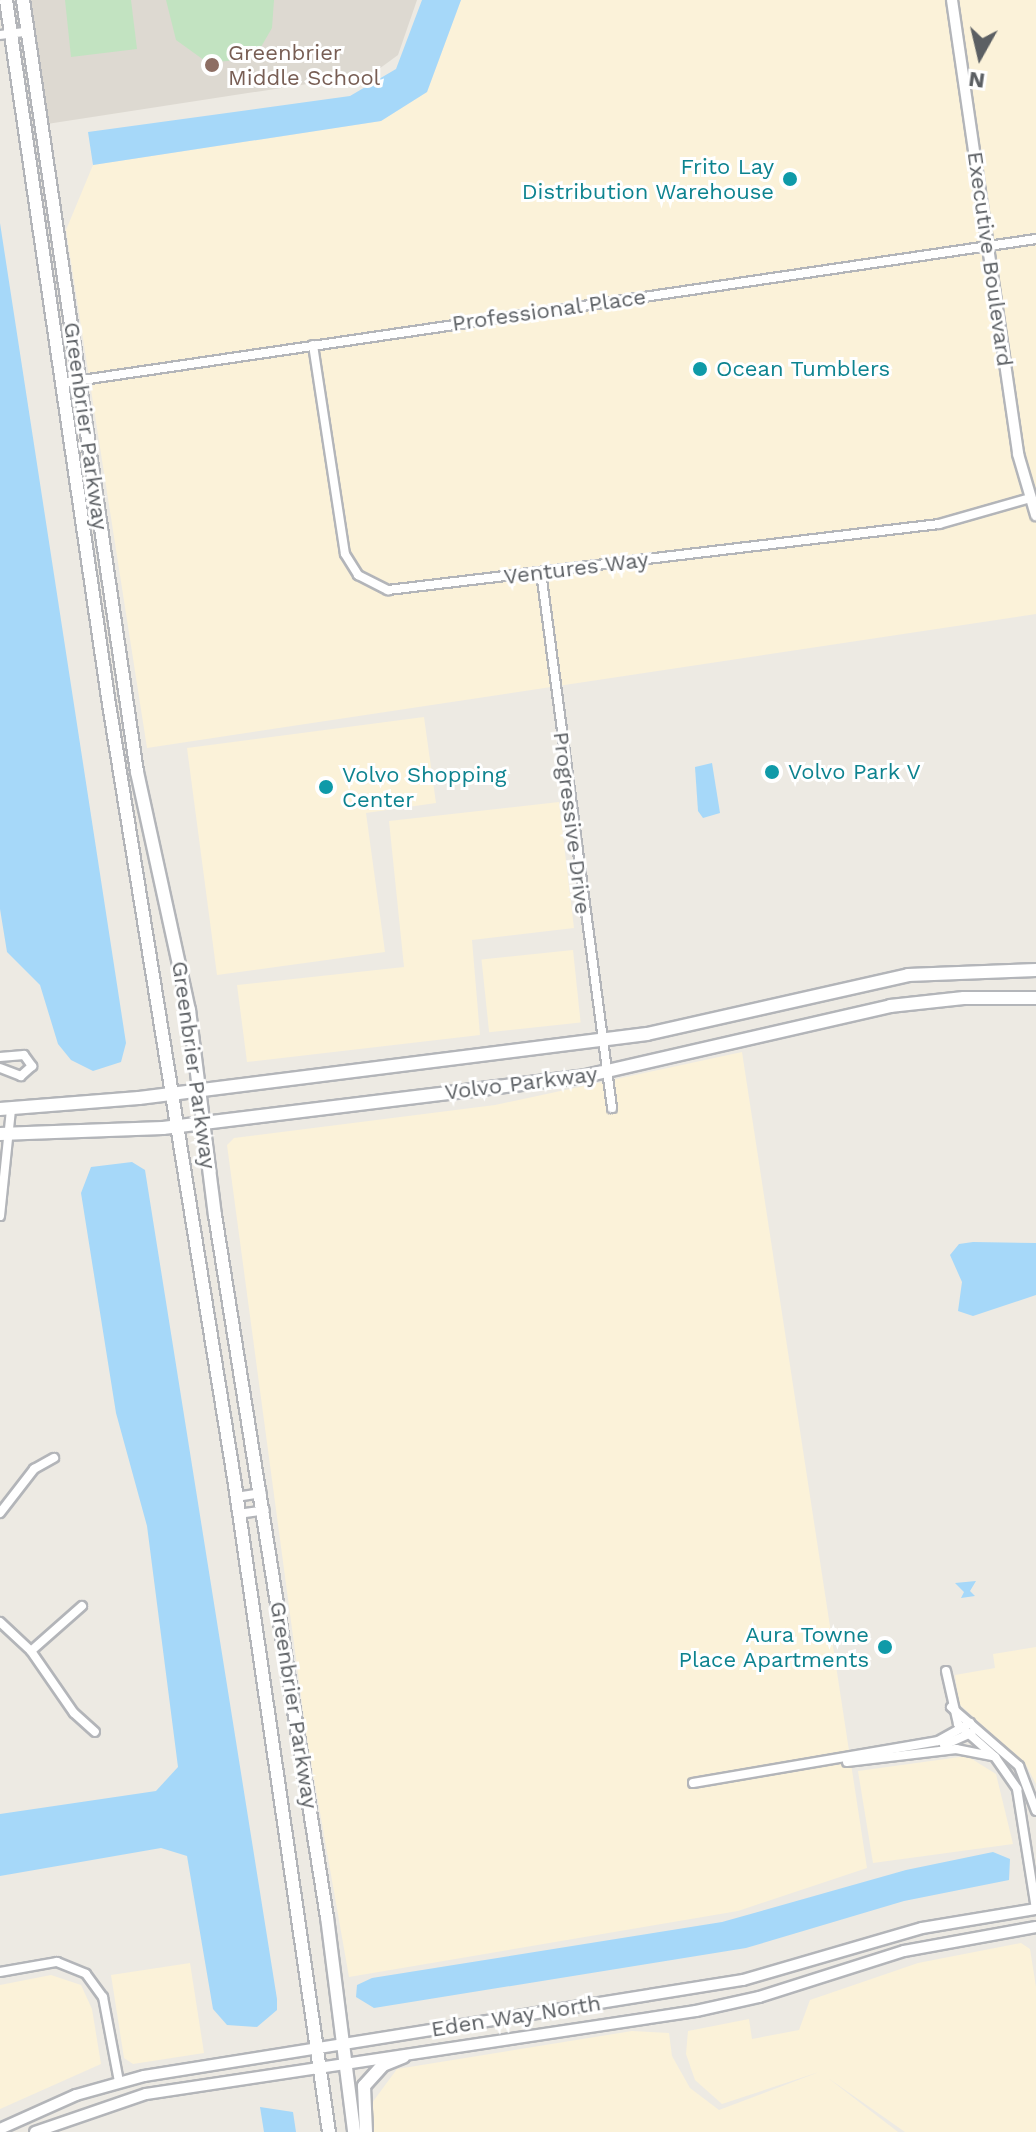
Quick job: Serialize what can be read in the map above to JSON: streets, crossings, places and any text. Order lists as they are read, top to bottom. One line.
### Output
{"streets":{"main road":["Greenbrier Parkway","Volvo Parkway"],"street":["Executive Boulevard","Professional Place","Ventures Way","Progressive Drive","Eden Way North"]},"crossings":[["Executive Boulevard","Professional Place"],["Executive Boulevard","Ventures Way"],["Professional Place","Greenbrier Parkway"],["Professional Place","Ventures Way"],["Greenbrier Parkway","Volvo Parkway"],["Greenbrier Parkway","Eden Way North"],["Ventures Way","Progressive Drive"],["Progressive Drive","Volvo Parkway"]],"places":["Greenbrier Middle School","Frito Lay Distribution Warehouse","Ocean Tumblers","Volvo Park V","Volvo Shopping Center","Aura Towne Place Apartments"],"north":"bottom"}
